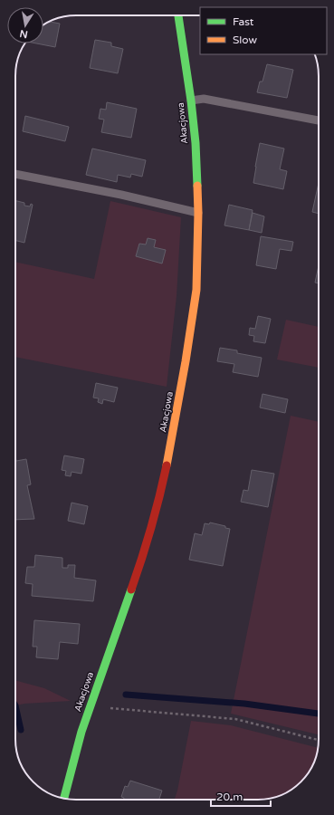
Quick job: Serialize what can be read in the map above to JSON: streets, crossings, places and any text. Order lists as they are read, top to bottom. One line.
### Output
{"streets":{"street":["Akacjowa"]},"legend":["Fast","Slow"],"scale_bar":"20 m","north":"bottom"}
